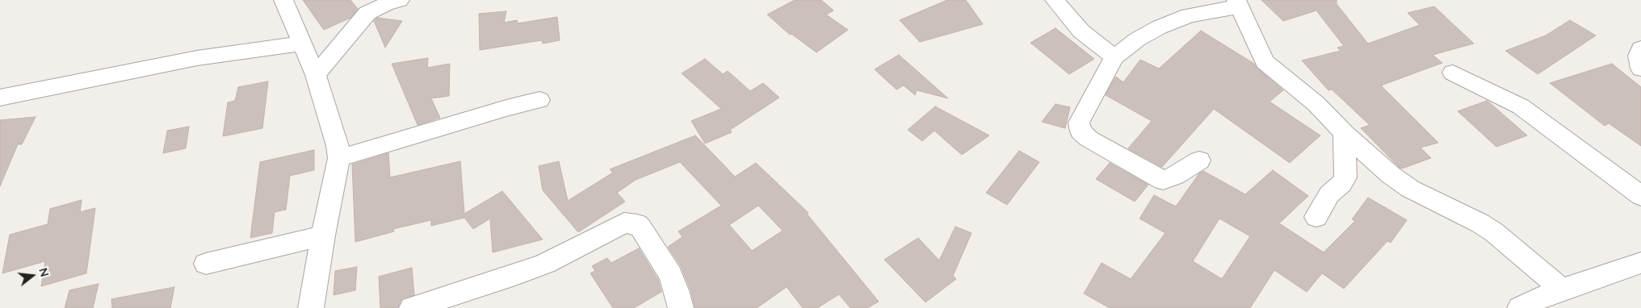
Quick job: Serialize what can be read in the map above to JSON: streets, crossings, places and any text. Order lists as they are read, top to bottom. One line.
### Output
{"north":"right"}
